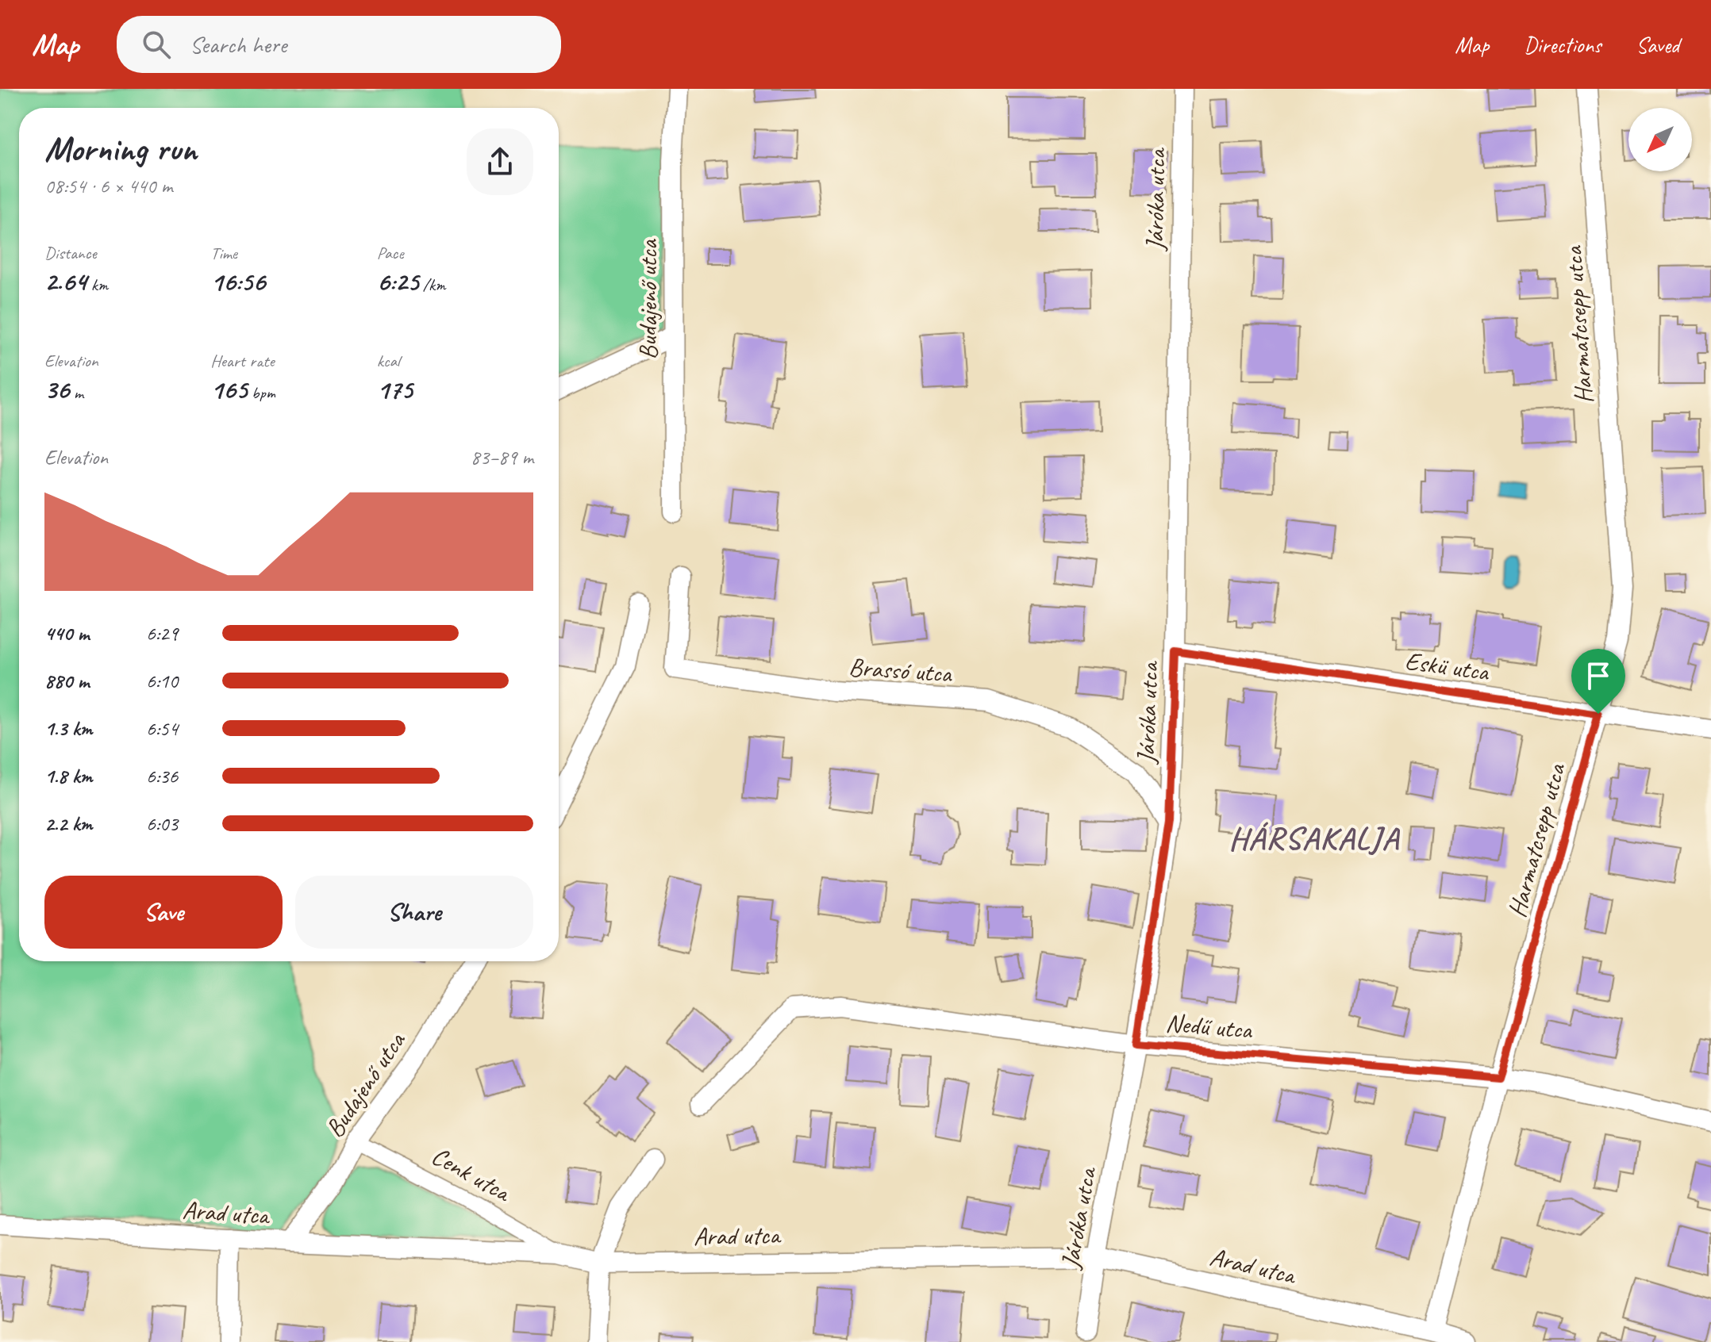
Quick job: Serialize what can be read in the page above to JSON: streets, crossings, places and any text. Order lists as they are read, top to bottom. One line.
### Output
{"streets":{"street":["Járóka utca","Budajenő utca","Harmatcsepp utca","Eskü utca","Brassó utca","Nedű utca","Cenk utca","Arad utca"]},"crossings":[["Járóka utca","Eskü utca"],["Járóka utca","Brassó utca"],["Járóka utca","Nedű utca"],["Járóka utca","Arad utca"],["Budajenő utca","Cenk utca"],["Budajenő utca","Arad utca"],["Harmatcsepp utca","Eskü utca"],["Harmatcsepp utca","Nedű utca"],["Harmatcsepp utca","Arad utca"],["Cenk utca","Arad utca"]],"districts":["HÁRSAKALJA"],"north":"bottom left","page":{"header":"Map","search":"Search here","nav":["Map","Directions","Saved"],"heading":["Morning run","08:54 · 6 × 440 m"],"stats":[["Distance","2.64 km"],["Time","16:56"],["Pace","6:25 /km"],["Elevation","36 m"],["Heart rate","165 bpm"],["kcal","175"]],"chart":["Elevation","83–89 m"],"list":[{"name":"440 m","note":"6:29"},{"name":"880 m","note":"6:10"},{"name":"1.3 km","note":"6:54"},{"name":"1.8 km","note":"6:36"},{"name":"2.2 km","note":"6:03"}],"buttons":["Save","Share"]}}
